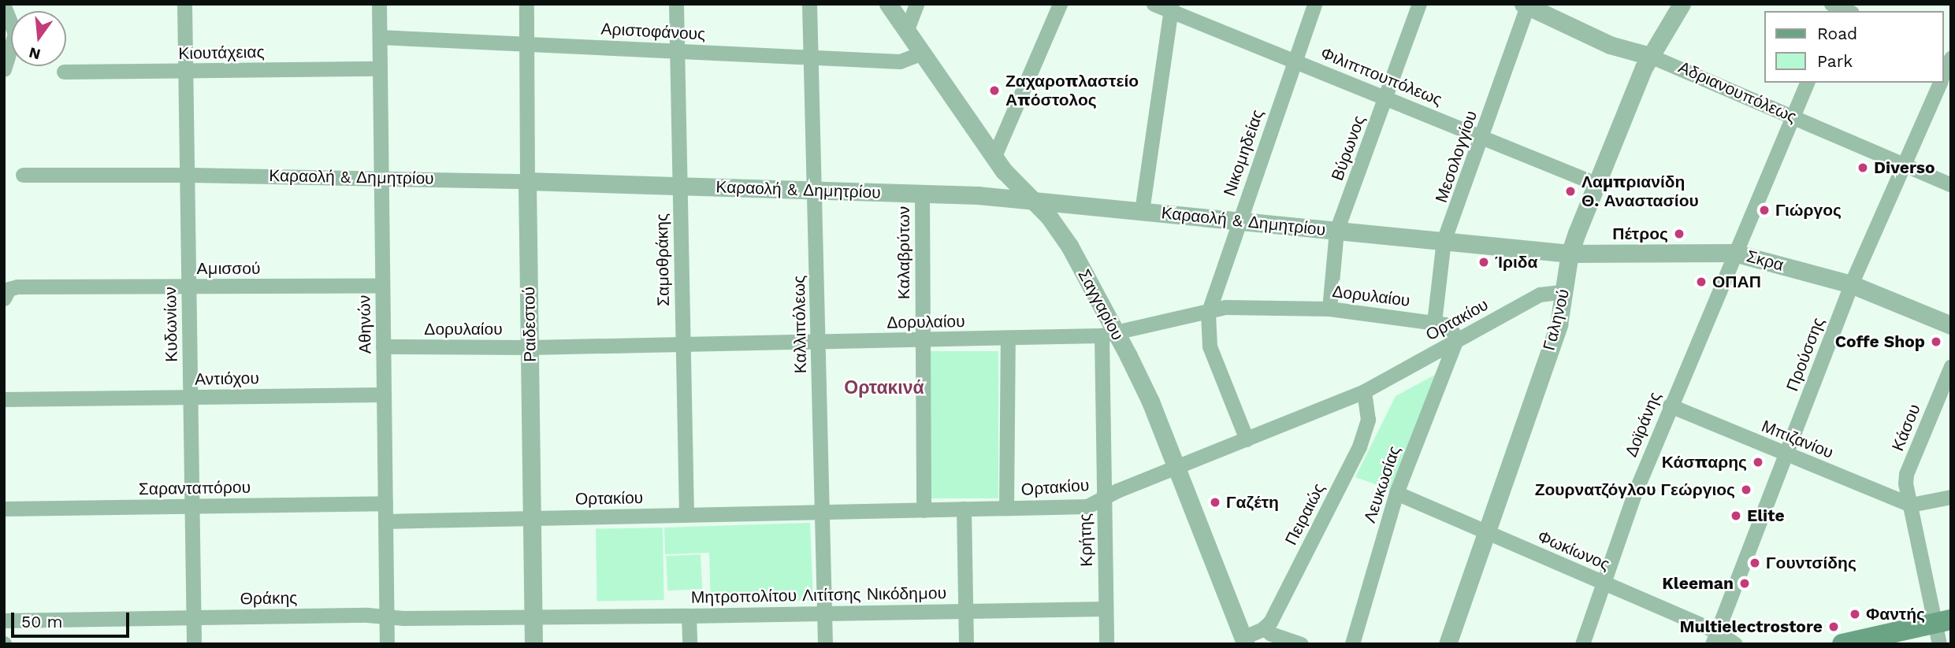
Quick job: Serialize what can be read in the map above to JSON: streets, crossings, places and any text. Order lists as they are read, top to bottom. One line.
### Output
{"streets":{"street":["Αριστοφάνους","Κιουτάχειας","Φιλιππουπόλεως","Αδριανουπόλεως","Βύρωνος","Νικομηδείας","Μεσολογγίου","Καραολή & Δημητρίου","Καλαβρύτων","Σαμοθράκης","Σκρα","Αμισσού","Δορυλαίου","Σαγγαρίου","Ορτακίου","Γαληνού","Κυδωνίων","Αθηνών","Ραιδεστού","Καλλιπόλεως","Προύσσης","Αντιόχου","Δοϊράνης","Κάσου","Μπιζανίου","Λευκωσίας","Σαρανταπόρου","Πειραιώς","Κρήτης","Φωκίωνος","Μητροπολίτου Λιτίτσης Νικόδημου","Θράκης"]},"crossings":[["Αριστοφάνους","Σαμοθράκης"],["Αριστοφάνους","Σαγγαρίου"],["Αριστοφάνους","Αθηνών"],["Αριστοφάνους","Ραιδεστού"],["Αριστοφάνους","Καλλιπόλεως"],["Κιουτάχειας","Κυδωνίων"],["Κιουτάχειας","Αθηνών"],["Φιλιππουπόλεως","Βύρωνος"],["Φιλιππουπόλεως","Νικομηδείας"],["Φιλιππουπόλεως","Μεσολογγίου"],["Φιλιππουπόλεως","Γαληνού"],["Αδριανουπόλεως","Μεσολογγίου"],["Αδριανουπόλεως","Γαληνού"],["Αδριανουπόλεως","Προύσσης"],["Αδριανουπόλεως","Δοϊράνης"],["Βύρωνος","Καραολή & Δημητρίου"],["Βύρωνος","Δορυλαίου"],["Νικομηδείας","Καραολή & Δημητρίου"],["Νικομηδείας","Δορυλαίου"],["Νικομηδείας","Ορτακίου"],["Μεσολογγίου","Καραολή & Δημητρίου"],["Μεσολογγίου","Δορυλαίου"],["Καραολή & Δημητρίου","Καλαβρύτων"],["Καραολή & Δημητρίου","Σαμοθράκης"],["Καραολή & Δημητρίου","Σκρα"],["Καραολή & Δημητρίου","Σαγγαρίου"],["Καραολή & Δημητρίου","Γαληνού"],["Καραολή & Δημητρίου","Κυδωνίων"],["Καραολή & Δημητρίου","Αθηνών"],["Καραολή & Δημητρίου","Ραιδεστού"],["Καραολή & Δημητρίου","Καλλιπόλεως"],["Καλαβρύτων","Δορυλαίου"],["Καλαβρύτων","Ορτακίου"],["Σαμοθράκης","Δορυλαίου"],["Σαμοθράκης","Ορτακίου"],["Σκρα","Γαληνού"],["Σκρα","Προύσσης"],["Σκρα","Δοϊράνης"],["Αμισσού","Κυδωνίων"],["Αμισσού","Αθηνών"],["Δορυλαίου","Σαγγαρίου"],["Δορυλαίου","Ορτακίου"],["Δορυλαίου","Αθηνών"],["Δορυλαίου","Ραιδεστού"],["Δορυλαίου","Καλλιπόλεως"],["Δορυλαίου","Λευκωσίας"],["Δορυλαίου","Κρήτης"],["Σαγγαρίου","Ορτακίου"],["Σαγγαρίου","Κρήτης"],["Ορτακίου","Γαληνού"],["Ορτακίου","Ραιδεστού"],["Ορτακίου","Καλλιπόλεως"],["Ορτακίου","Λευκωσίας"],["Ορτακίου","Πειραιώς"],["Ορτακίου","Κρήτης"],["Γαληνού","Φωκίωνος"],["Κυδωνίων","Αντιόχου"],["Κυδωνίων","Σαρανταπόρου"],["Κυδωνίων","Θράκης"],["Αθηνών","Αντιόχου"],["Αθηνών","Σαρανταπόρου"],["Αθηνών","Θράκης"],["Ραιδεστού","Μητροπολίτου Λιτίτσης Νικόδημου"],["Ραιδεστού","Θράκης"],["Καλλιπόλεως","Μητροπολίτου Λιτίτσης Νικόδημου"],["Προύσσης","Μπιζανίου"],["Προύσσης","Φωκίωνος"],["Δοϊράνης","Μπιζανίου"],["Δοϊράνης","Φωκίωνος"],["Κάσου","Μπιζανίου"],["Λευκωσίας","Φωκίωνος"],["Κρήτης","Μητροπολίτου Λιτίτσης Νικόδημου"],["Μητροπολίτου Λιτίτσης Νικόδημου","Θράκης"]],"districts":["Ορτακινά"],"places":["Ζαχαροπλαστείο Απόστολος","Diverso","Λαμπριανίδη Θ. Αναστασίου","Γιώργος","Πέτρος","Ίριδα","ΟΠΑΠ","Coffe Shop","Κάσπαρης","Ζουρνατζόγλου Γεώργιος","Γαζέτη","Elite","Γουντσίδης","Kleeman","Φαντής","Multielectrostore"],"legend":["Road","Park"],"scale_bar":"50 m","north":"bottom"}
